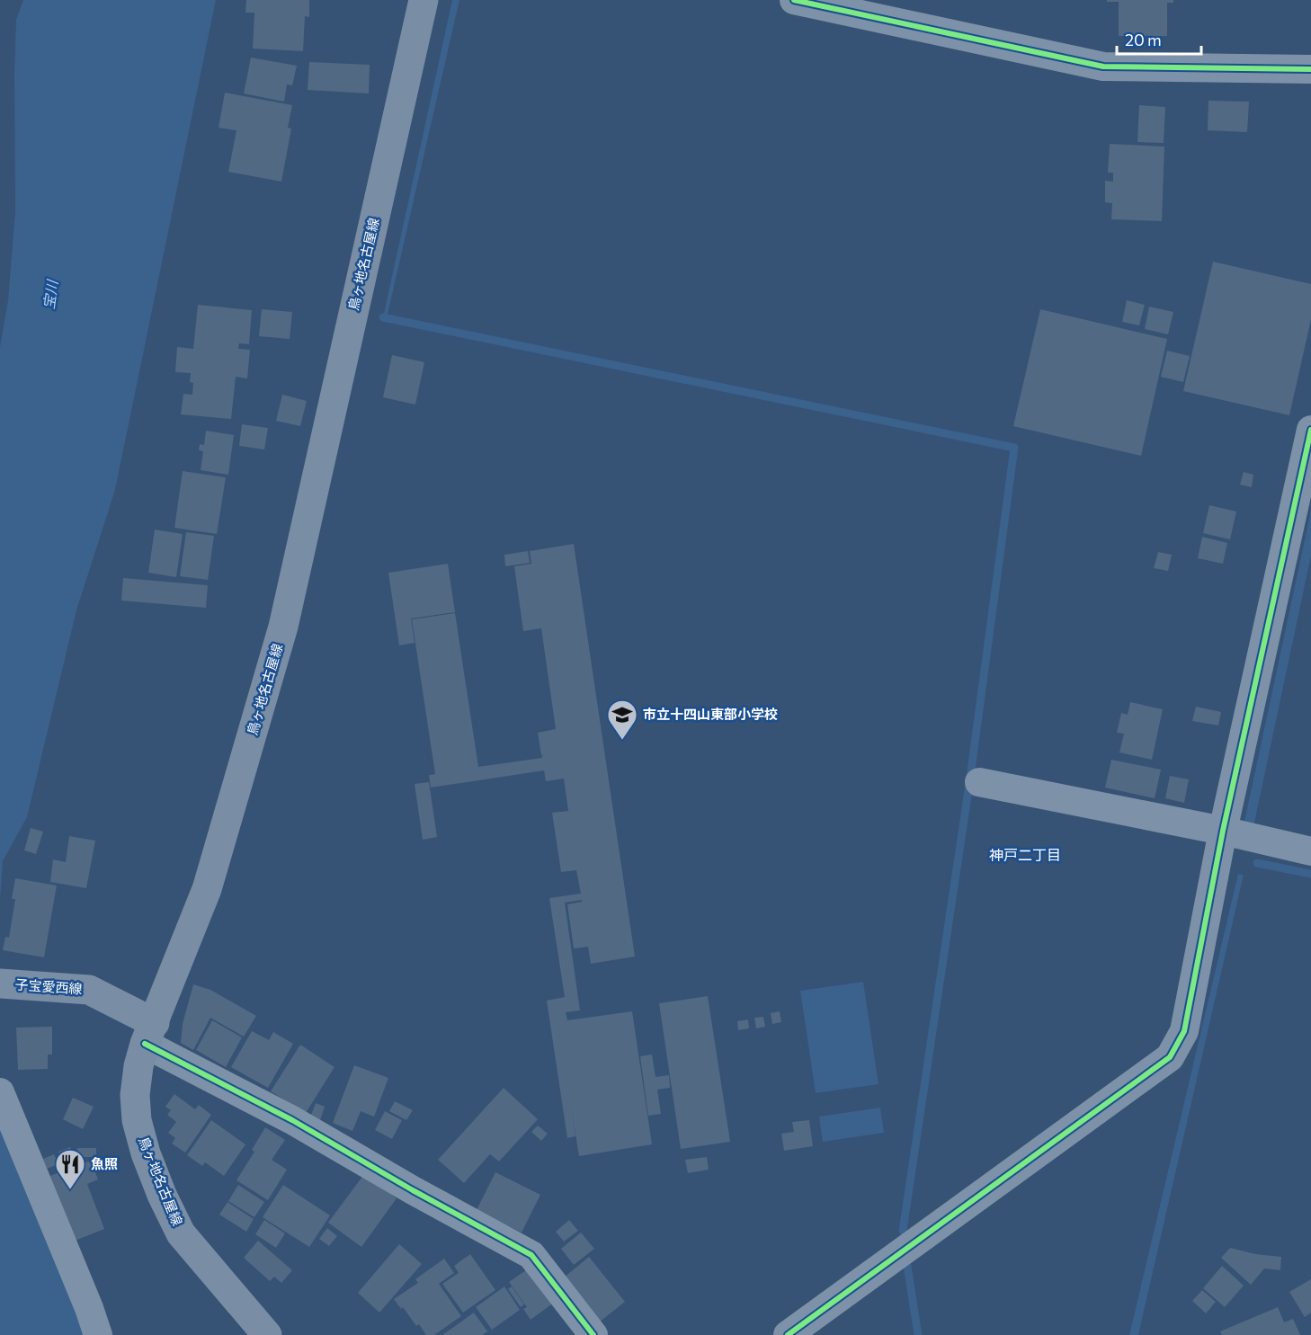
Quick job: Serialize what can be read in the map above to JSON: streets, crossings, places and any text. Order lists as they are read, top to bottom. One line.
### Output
{"streets":{"main road":["鳥ヶ地名古屋線","子宝愛西線"]},"crossings":[["鳥ヶ地名古屋線","子宝愛西線"]],"districts":["神戸二丁目"],"water":["宝川"],"places":{"school or university":["市立十四山東部小学校"],"restaurant":["魚照"]},"scale_bar":"20 m"}
